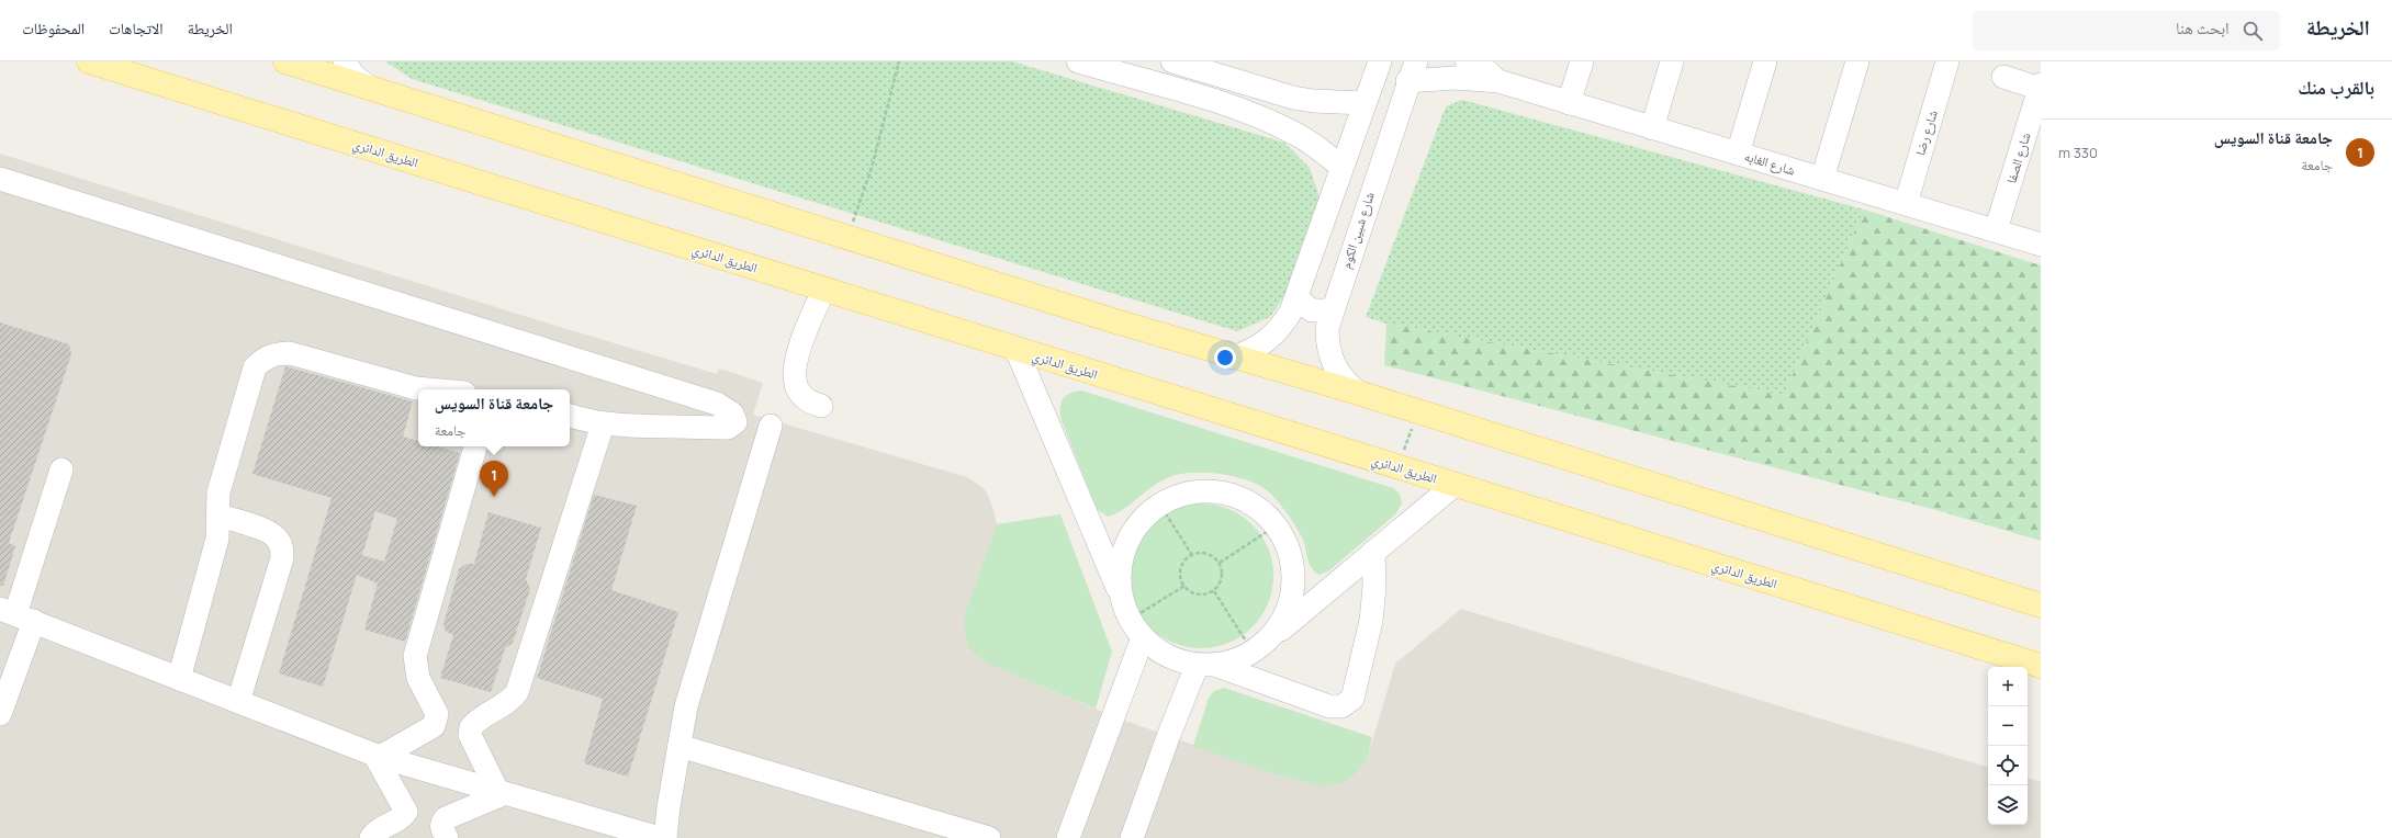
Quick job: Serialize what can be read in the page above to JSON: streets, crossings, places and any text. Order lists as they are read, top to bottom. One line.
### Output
{"streets":{"main road":["الطريق الدائري"],"street":["شارع رضا","شارع الصفا","شارع الغابه","شارع شبين الكوم"]},"crossings":[["شارع رضا","شارع الغابه"],["شارع الصفا","شارع الغابه"],["شارع الغابه","شارع شبين الكوم"]],"page":{"header":"الخريطة","search":"ابحث هنا","nav":["الخريطة","الاتجاهات","المحفوظات"],"heading":"بالقرب منك","list":[{"mark":"1","name":"جامعة قناة السويس","note":"جامعة","value":"330 m"}],"popup":["جامعة قناة السويس","جامعة"],"pins":"1","map_buttons":["+","−"]}}
